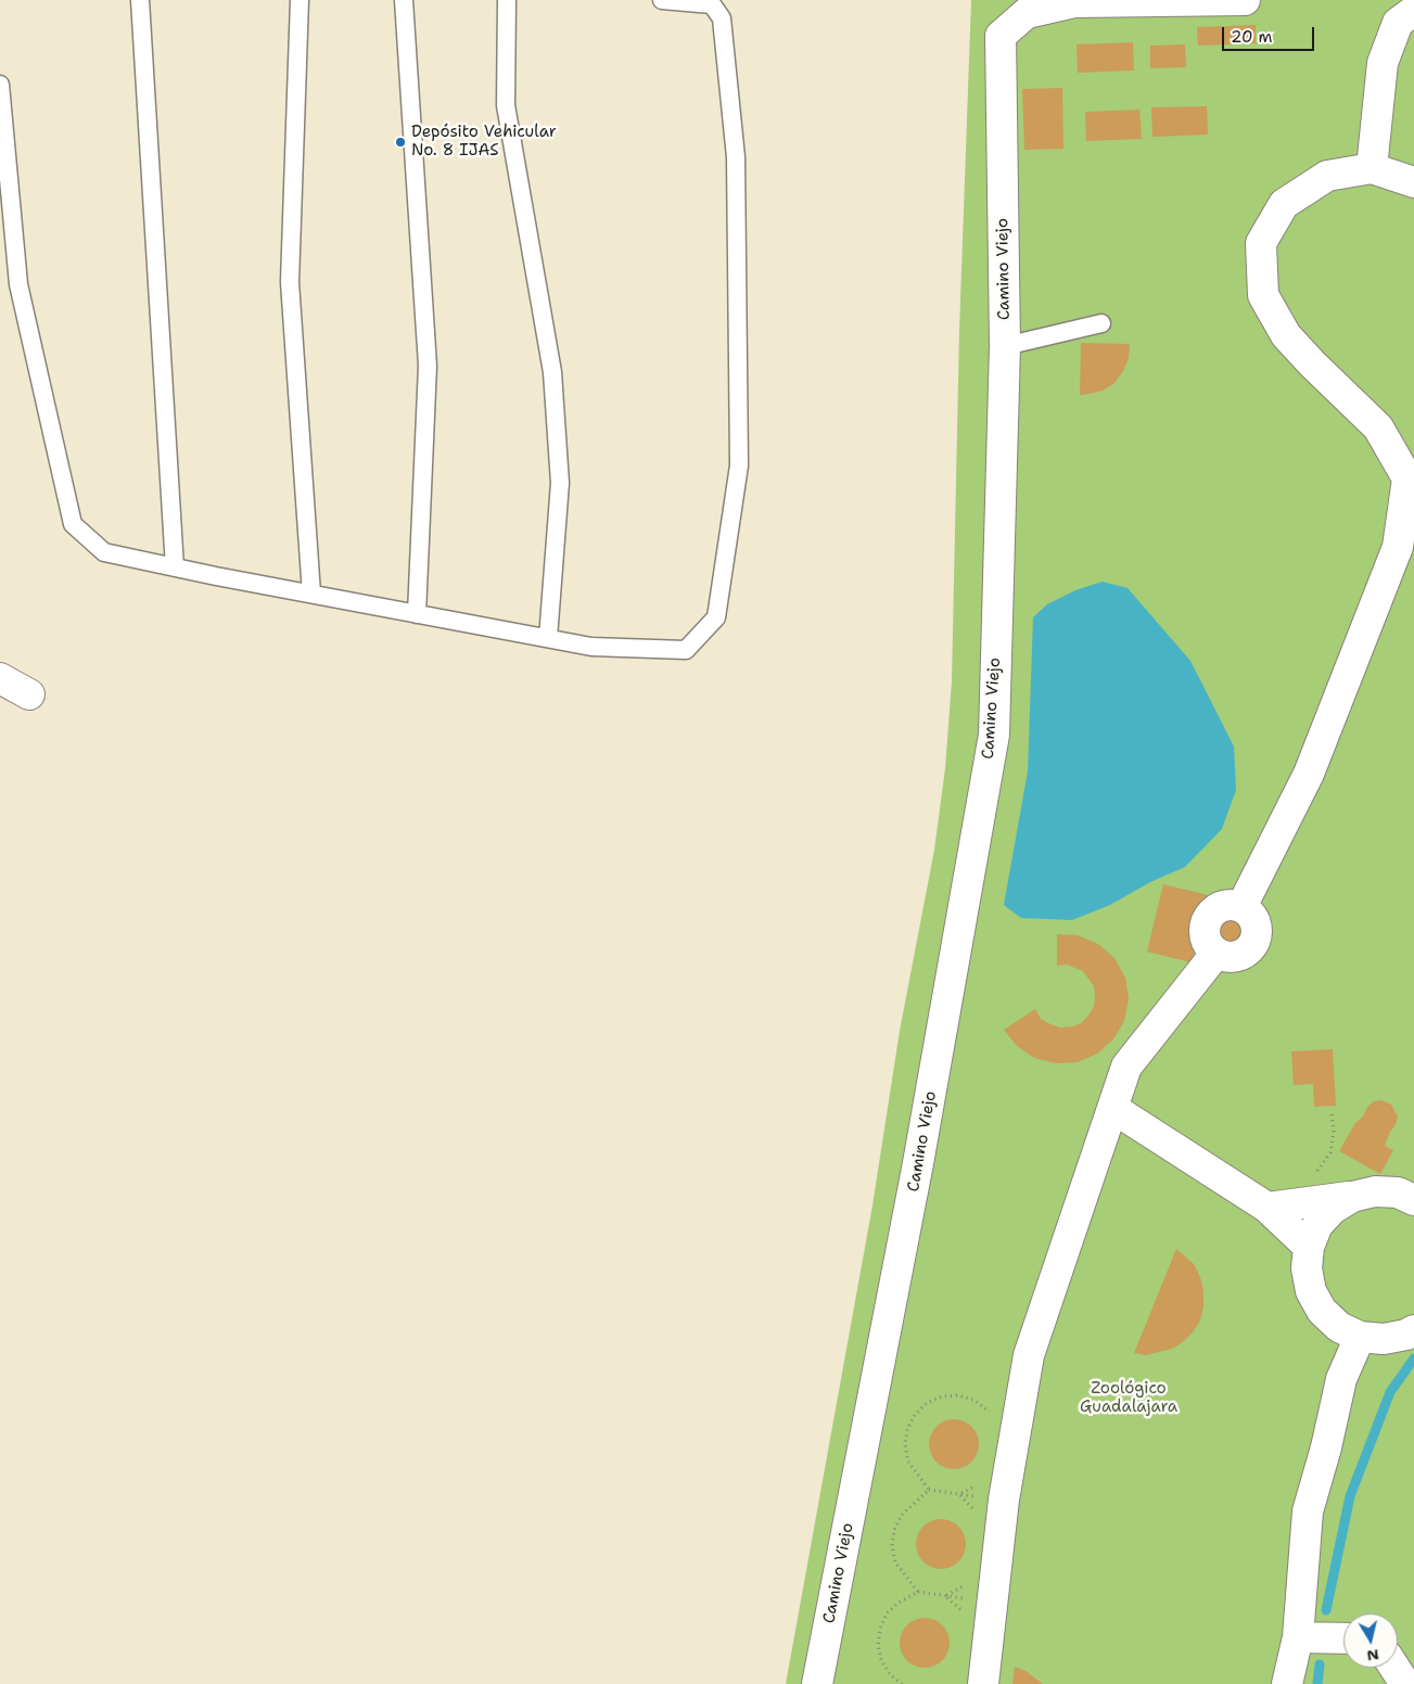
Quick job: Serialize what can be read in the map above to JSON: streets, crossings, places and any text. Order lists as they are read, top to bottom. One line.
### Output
{"streets":{"street":["Camino Viejo"]},"parks":["Zoológico Guadalajara"],"places":["Depósito Vehicular No. 8 IJAS"],"scale_bar":"20 m","north":"bottom"}
